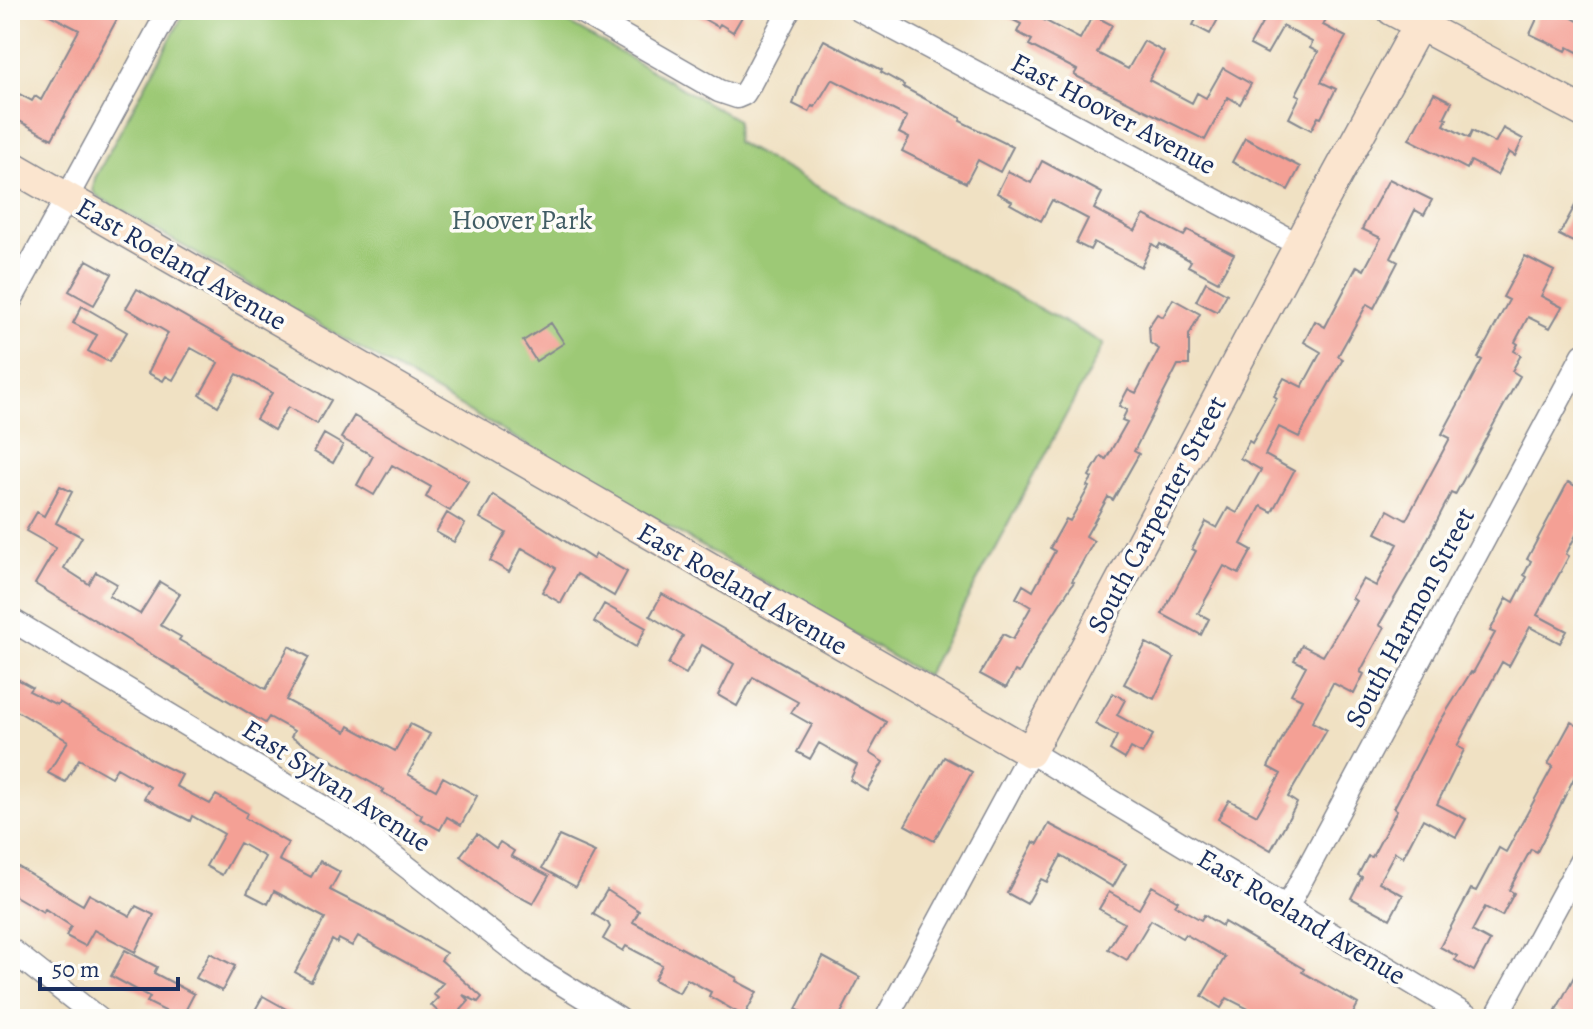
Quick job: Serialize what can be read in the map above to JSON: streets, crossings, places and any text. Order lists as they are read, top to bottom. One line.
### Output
{"streets":{"street":["East Hoover Avenue","East Roeland Avenue","South Carpenter Street","South Harmon Street","East Sylvan Avenue"]},"crossings":[["East Hoover Avenue","South Carpenter Street"],["East Roeland Avenue","South Carpenter Street"],["East Roeland Avenue","South Harmon Street"]],"parks":["Hoover Park"],"scale_bar":"50 m"}
